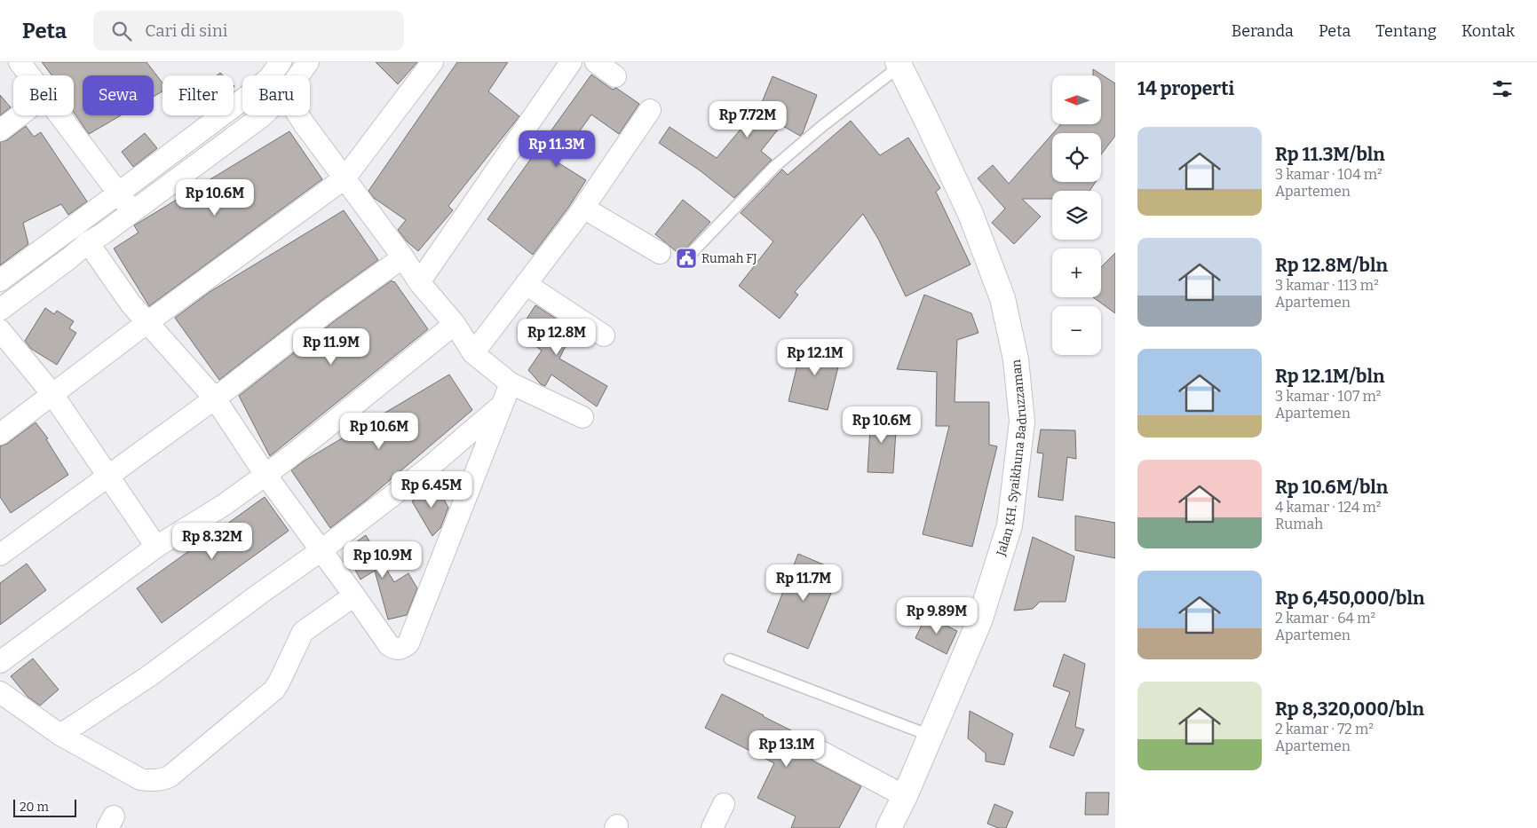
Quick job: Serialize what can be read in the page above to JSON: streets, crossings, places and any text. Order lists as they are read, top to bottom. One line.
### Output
{"streets":{"main road":["Jalan KH. Syaikhuna Badruzzaman"]},"places":{"public building":["Rumah FJ"]},"scale_bar":"20 m","north":"left","page":{"header":"Peta","search":"Cari di sini","nav":["Beranda","Peta","Tentang","Kontak"],"heading":"14 properti","map_buttons":["+","−"],"chip":["Beli","Sewa","Filter","Baru"],"price":["Rp 7.72M","Rp 11.3M","Rp 10.6M","Rp 12.8M","Rp 11.9M","Rp 12.1M","Rp 10.6M","Rp 10.6M","Rp 6.45M","Rp 8.32M","Rp 10.9M","Rp 11.7M","Rp 9.89M","Rp 13.1M"],"list":[{"name":"Rp 11.3M/bln","note":"3 kamar · 104 m² · Apartemen"},{"name":"Rp 12.8M/bln","note":"3 kamar · 113 m² · Apartemen"},{"name":"Rp 12.1M/bln","note":"3 kamar · 107 m² · Apartemen"},{"name":"Rp 10.6M/bln","note":"4 kamar · 124 m² · Rumah"},{"name":"Rp 6,450,000/bln","note":"2 kamar · 64 m² · Apartemen"},{"name":"Rp 8,320,000/bln","note":"2 kamar · 72 m² · Apartemen"}],"scale":"20 m"}}
